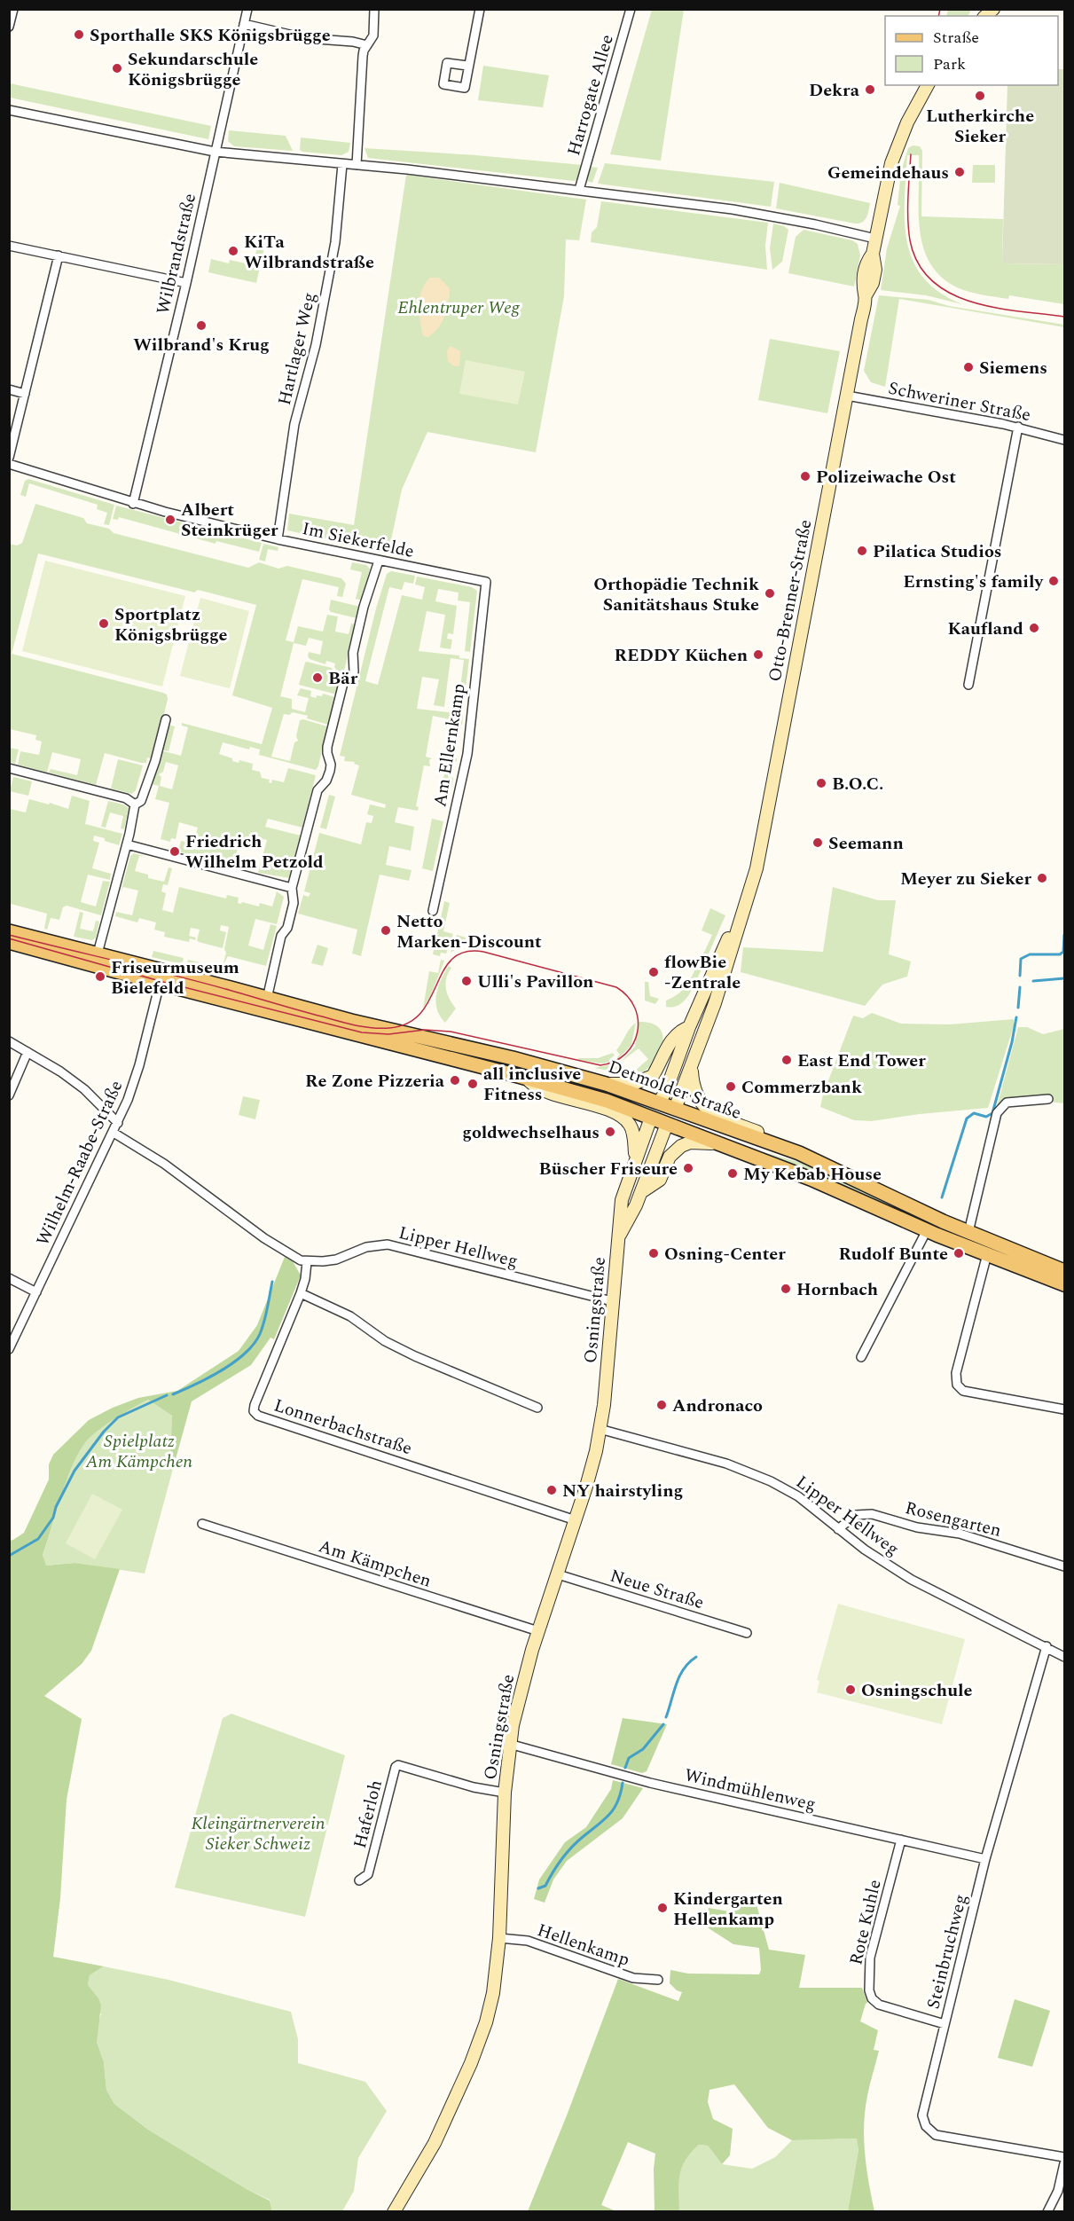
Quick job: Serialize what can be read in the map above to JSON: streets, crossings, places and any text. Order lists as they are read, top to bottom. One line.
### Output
{"streets":{"main road":["Detmolder Straße"],"street":["Harrogate Allee","Wilbrandstraße","Hartlager Weg","Schweriner Straße","Im Siekerfelde","Otto-Brenner-Straße","Am Ellernkamp","Wilhelm-Raabe-Straße","Lipper Hellweg","Osningstraße","Lonnerbachstraße","Rosengarten","Am Kämpchen","Neue Straße","Windmühlenweg","Haferloh","Rote Kuhle","Hellenkamp","Steinbruchweg"]},"crossings":[["Wilbrandstraße","Im Siekerfelde"],["Hartlager Weg","Im Siekerfelde"],["Schweriner Straße","Otto-Brenner-Straße"],["Im Siekerfelde","Am Ellernkamp"],["Otto-Brenner-Straße","Detmolder Straße"],["Detmolder Straße","Wilhelm-Raabe-Straße"],["Detmolder Straße","Osningstraße"],["Lipper Hellweg","Osningstraße"],["Lipper Hellweg","Lonnerbachstraße"],["Lipper Hellweg","Rosengarten"],["Lipper Hellweg","Steinbruchweg"],["Osningstraße","Lonnerbachstraße"],["Osningstraße","Am Kämpchen"],["Osningstraße","Neue Straße"],["Osningstraße","Windmühlenweg"],["Osningstraße","Haferloh"],["Osningstraße","Hellenkamp"],["Windmühlenweg","Rote Kuhle"],["Windmühlenweg","Steinbruchweg"],["Rote Kuhle","Steinbruchweg"]],"parks":["Ehlentruper Weg","Spielplatz Am Kämpchen","Kleingärtnerverein Sieker Schweiz"],"places":["Sporthalle SKS Königsbrügge","Sekundarschule Königsbrügge","Dekra","Lutherkirche Sieker","Gemeindehaus","KiTa Wilbrandstraße","Wilbrand's Krug","Siemens","Polizeiwache Ost","Albert Steinkrüger","Pilatica Studios","Ernsting's family","Orthopädie Technik Sanitätshaus Stuke","Sportplatz Königsbrügge","Kaufland","REDDY Küchen","Bär","B.O.C.","Seemann","Friedrich Wilhelm Petzold","Meyer zu Sieker","Netto Marken-Discount","flowBie -Zentrale","Friseurmuseum Bielefeld","Ulli's Pavillon","East End Tower","Re Zone Pizzeria","all inclusive Fitness","Commerzbank","goldwechselhaus","Büscher Friseure","My Kebab House","Osning-Center","Rudolf Bunte","Hornbach","Andronaco","NY hairstyling","Osningschule","Kindergarten Hellenkamp"],"legend":["Straße","Park"]}
